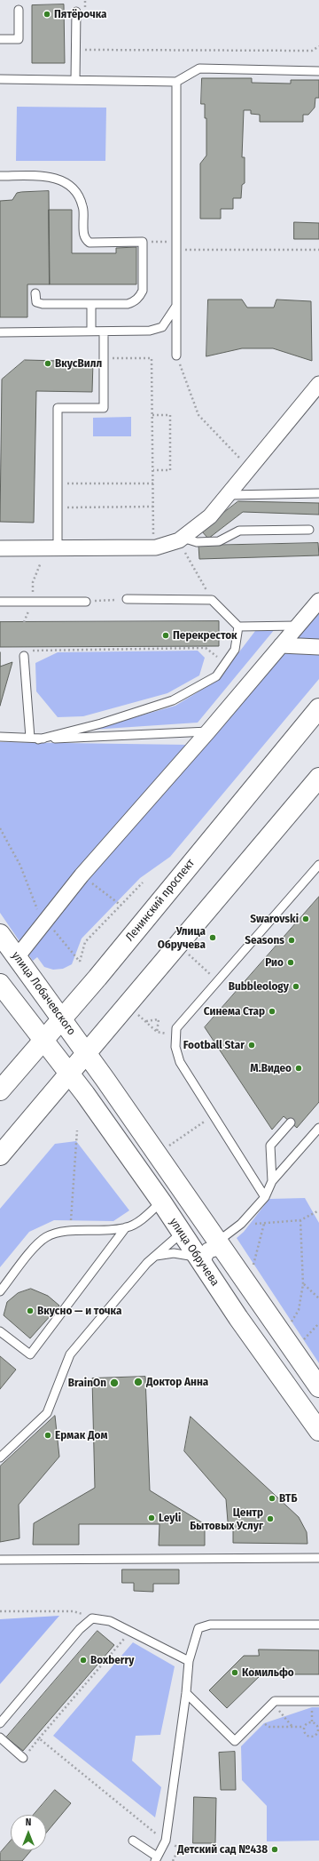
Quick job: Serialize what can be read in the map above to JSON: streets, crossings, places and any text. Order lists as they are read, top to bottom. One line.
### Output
{"streets":{"main road":["Ленинский проспект","улица Лобачевского","улица Обручева"]},"crossings":[["Ленинский проспект","улица Лобачевского"]],"places":["Пятёрочка","ВкусВилл","Перекресток","Swarovski","Улица Обручева","Seasons","Рио","Bubbleology","Синема Стар","Football Star","М.Видео","Вкусно — и точка","Доктор Анна","BrainOn","Ермак Дом","ВТБ","Leyli","Центр Бытовых Услуг","Boxberry","Комильфо","Детский сад №438"],"north":"top"}
